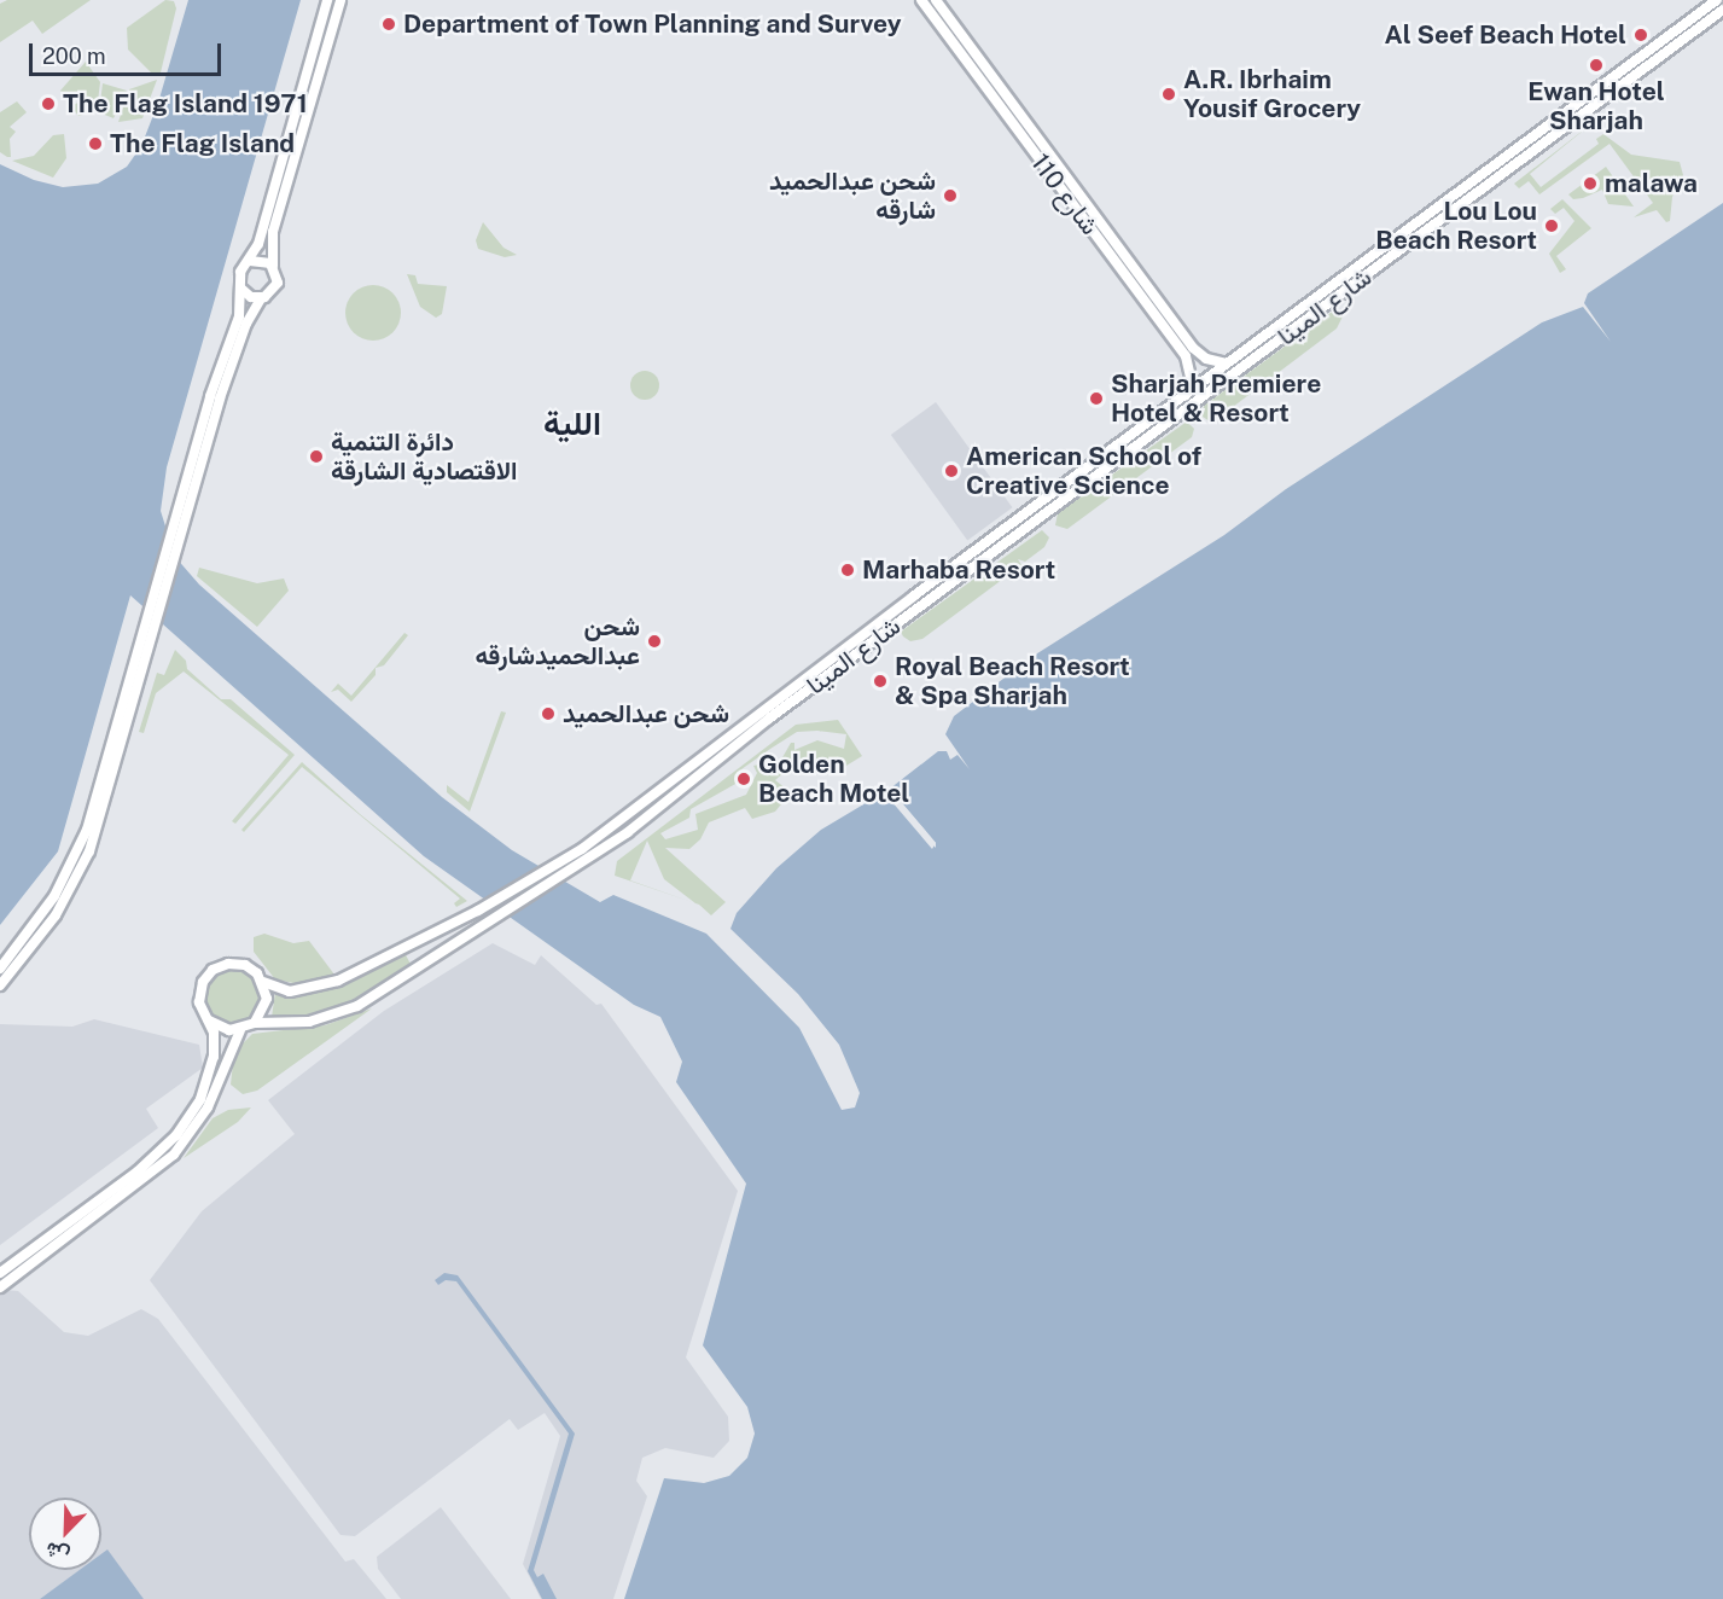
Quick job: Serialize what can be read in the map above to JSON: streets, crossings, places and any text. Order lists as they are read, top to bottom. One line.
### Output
{"streets":{"main road":["شارع 110","شارع المينا"]},"districts":["اللية"],"places":["Department of Town Planning and Survey","Al Seef Beach Hotel","Ewan Hotel Sharjah","A.R. Ibrhaim Yousif Grocery","The Flag Island 1971","The Flag Island","malawa","شحن عبدالحميد شارقه","Lou Lou Beach Resort","Sharjah Premiere Hotel & Resort","دائرة التنمية الاقتصادية الشارقة","American School of Creative Science","Marhaba Resort","شحن عبدالحميدشارقه","Royal Beach Resort & Spa Sharjah","شحن عبدالحميد","Golden Beach Motel"],"scale_bar":"200 m","north":"bottom left"}
